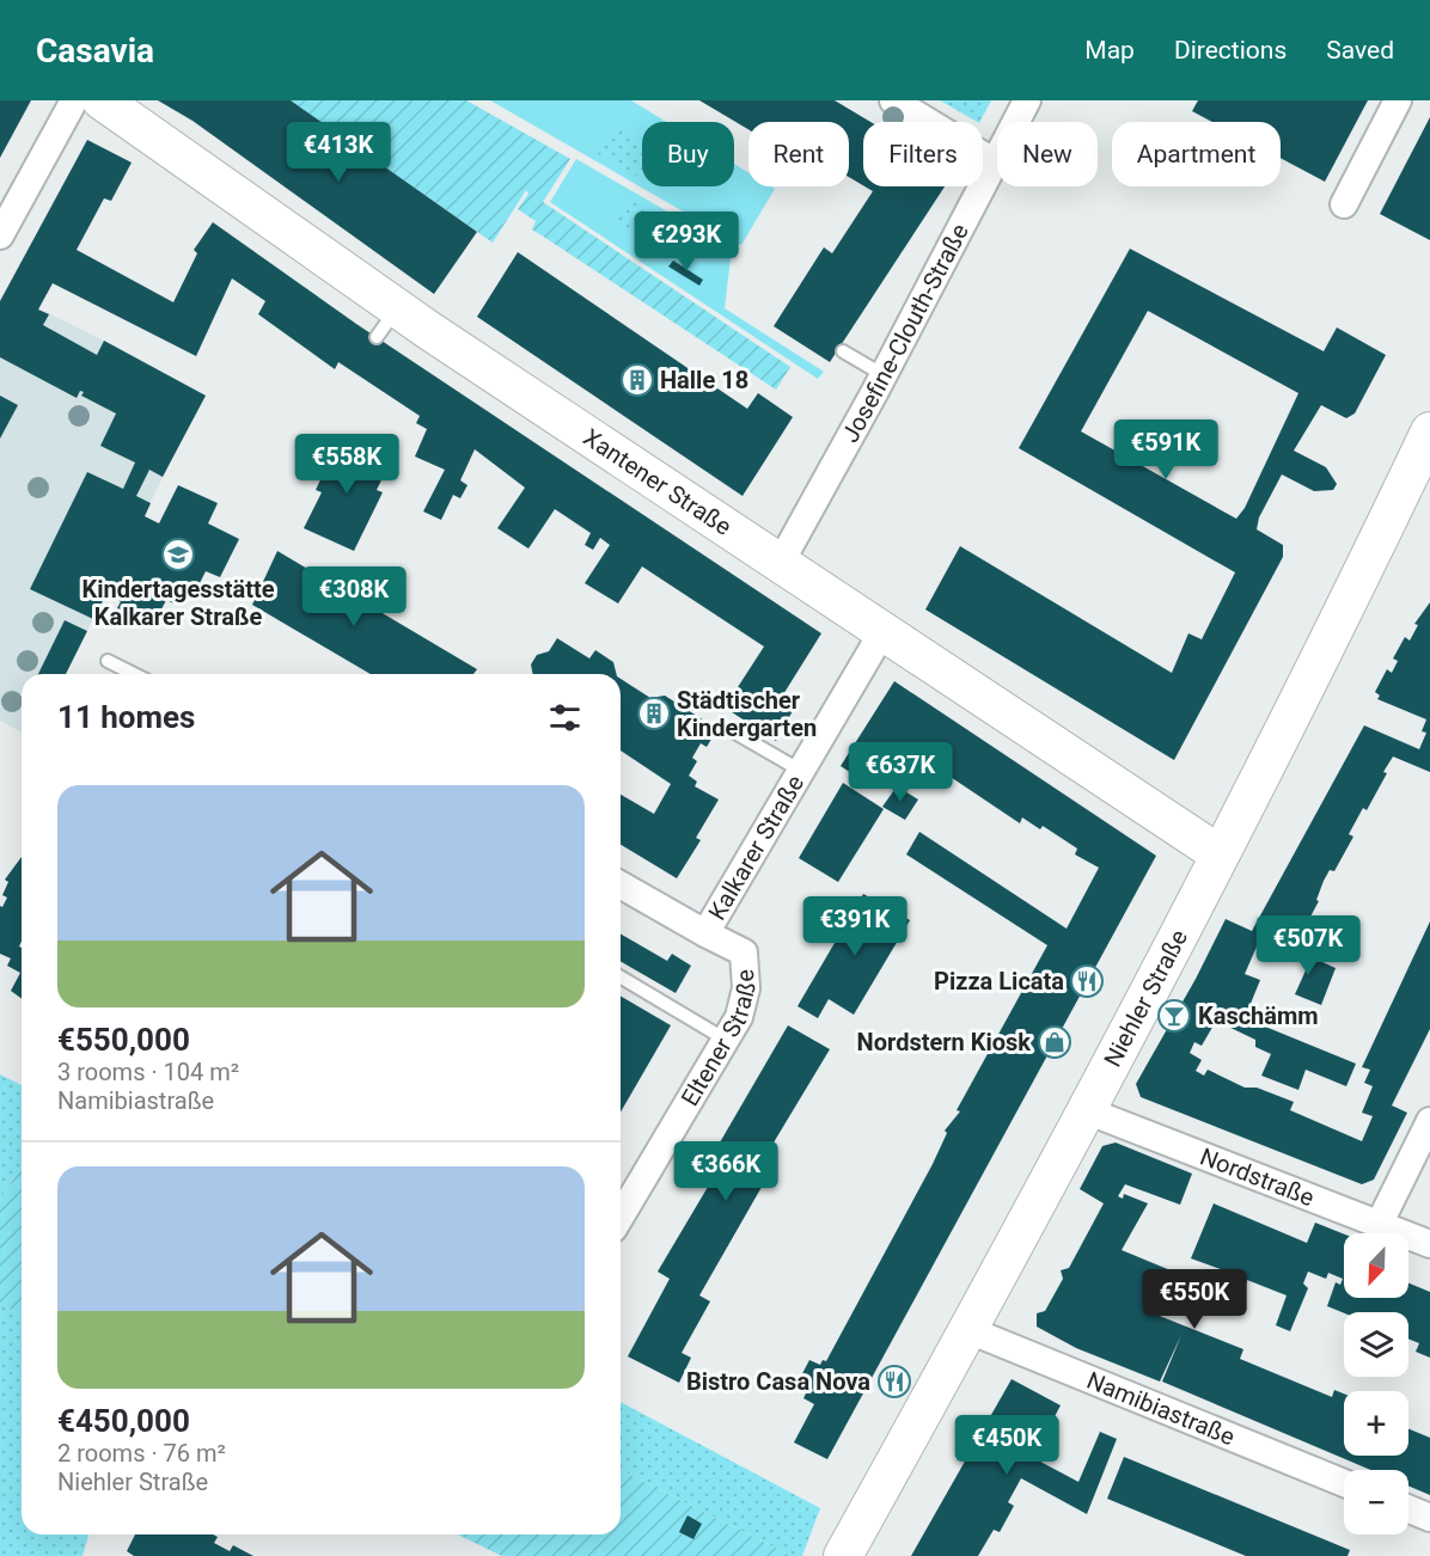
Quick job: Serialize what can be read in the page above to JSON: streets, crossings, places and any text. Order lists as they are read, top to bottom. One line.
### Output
{"streets":{"street":["Josefine-Clouth-Straße","Xantener Straße","Kalkarer Straße","Niehler Straße","Eltener Straße","Nordstraße","Namibiastraße"]},"crossings":[["Josefine-Clouth-Straße","Xantener Straße"],["Xantener Straße","Kalkarer Straße"],["Xantener Straße","Niehler Straße"],["Kalkarer Straße","Eltener Straße"],["Niehler Straße","Nordstraße"],["Niehler Straße","Namibiastraße"]],"places":{"building":["Halle 18","Städtischer Kindergarten"],"school or university":["Kindertagesstätte Kalkarer Straße"],"restaurant":["Pizza Licata","Bistro Casa Nova"],"bar":["Kaschämm"],"shop":["Nordstern Kiosk"]},"north":"bottom left","page":{"header":"Casavia","nav":["Map","Directions","Saved"],"price":["€413K","€293K","€591K","€558K","€308K","€637K","€391K","€507K","€366K","€550K","€450K"],"chip":["Buy","Rent","Filters","New","Apartment"],"heading":"11 homes","list":[{"name":"€550,000","note":"3 rooms · 104 m² · Namibiastraße"},{"name":"€450,000","note":"2 rooms · 76 m² · Niehler Straße"}],"map_buttons":["+","−"]}}
